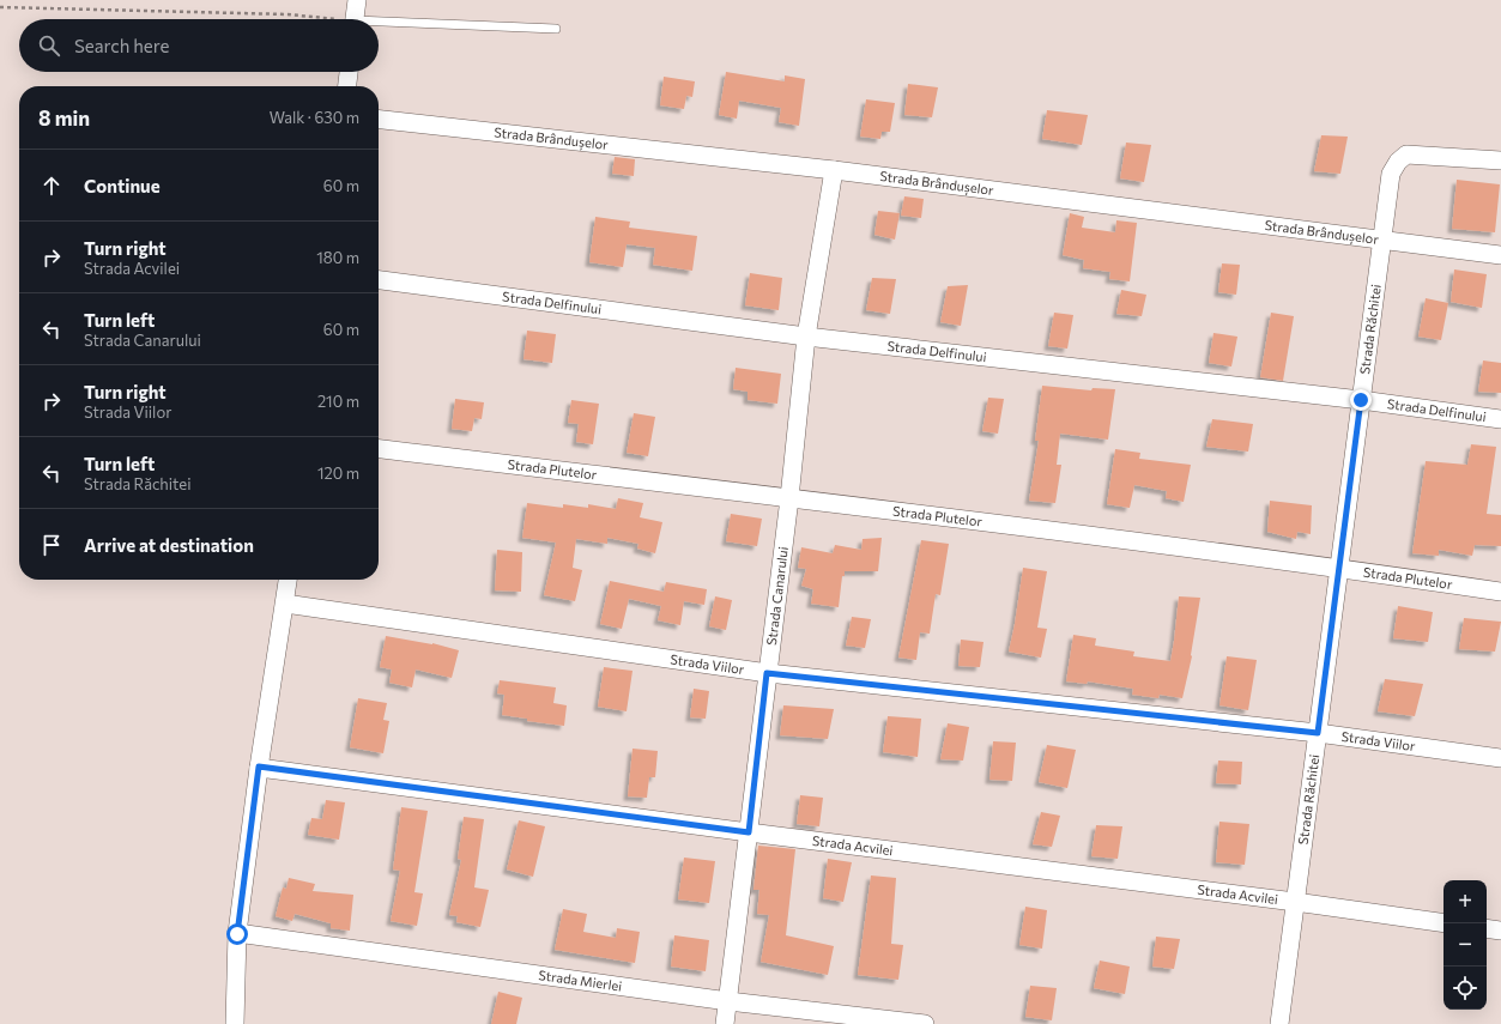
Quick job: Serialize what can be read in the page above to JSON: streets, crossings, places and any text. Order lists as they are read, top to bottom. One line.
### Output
{"streets":{"street":["Strada Brândușelor","Strada Delfinului","Strada Răchitei","Strada Plutelor","Strada Canarului","Strada Viilor","Strada Acvilei","Strada Mierlei"]},"crossings":[["Strada Brândușelor","Strada Răchitei"],["Strada Brândușelor","Strada Canarului"],["Strada Delfinului","Strada Răchitei"],["Strada Delfinului","Strada Canarului"],["Strada Răchitei","Strada Plutelor"],["Strada Răchitei","Strada Viilor"],["Strada Răchitei","Strada Acvilei"],["Strada Plutelor","Strada Canarului"],["Strada Canarului","Strada Viilor"],["Strada Canarului","Strada Acvilei"],["Strada Canarului","Strada Mierlei"]],"page":{"search":"Search here","heading":["8 min","Walk · 630 m"],"list":[["Continue","60 m"],["Turn right","Strada Acvilei","180 m"],["Turn left","Strada Canarului","60 m"],["Turn right","Strada Viilor","210 m"],["Turn left","Strada Răchitei","120 m"],"Arrive at destination"],"map_buttons":["+","−"]}}
